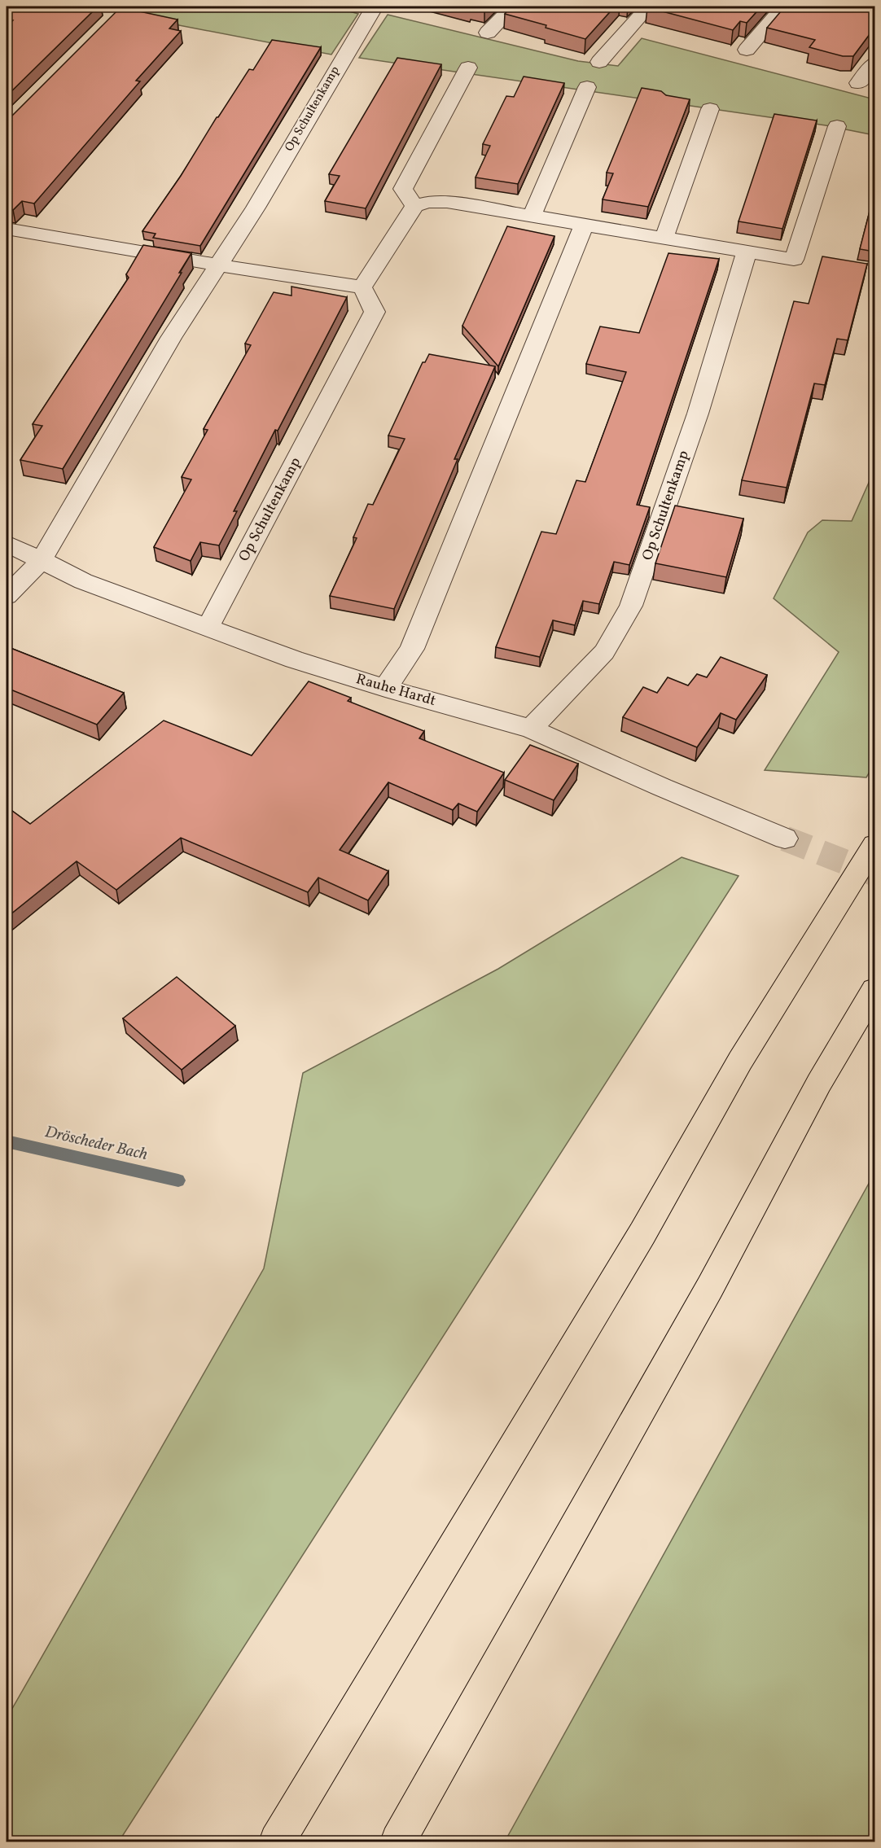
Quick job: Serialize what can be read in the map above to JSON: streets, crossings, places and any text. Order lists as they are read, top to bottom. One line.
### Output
{"streets":{"street":["Op Schultenkamp","Rauhe Hardt"]},"crossings":[["Op Schultenkamp","Rauhe Hardt"]],"water":["Dröscheder Bach"]}
